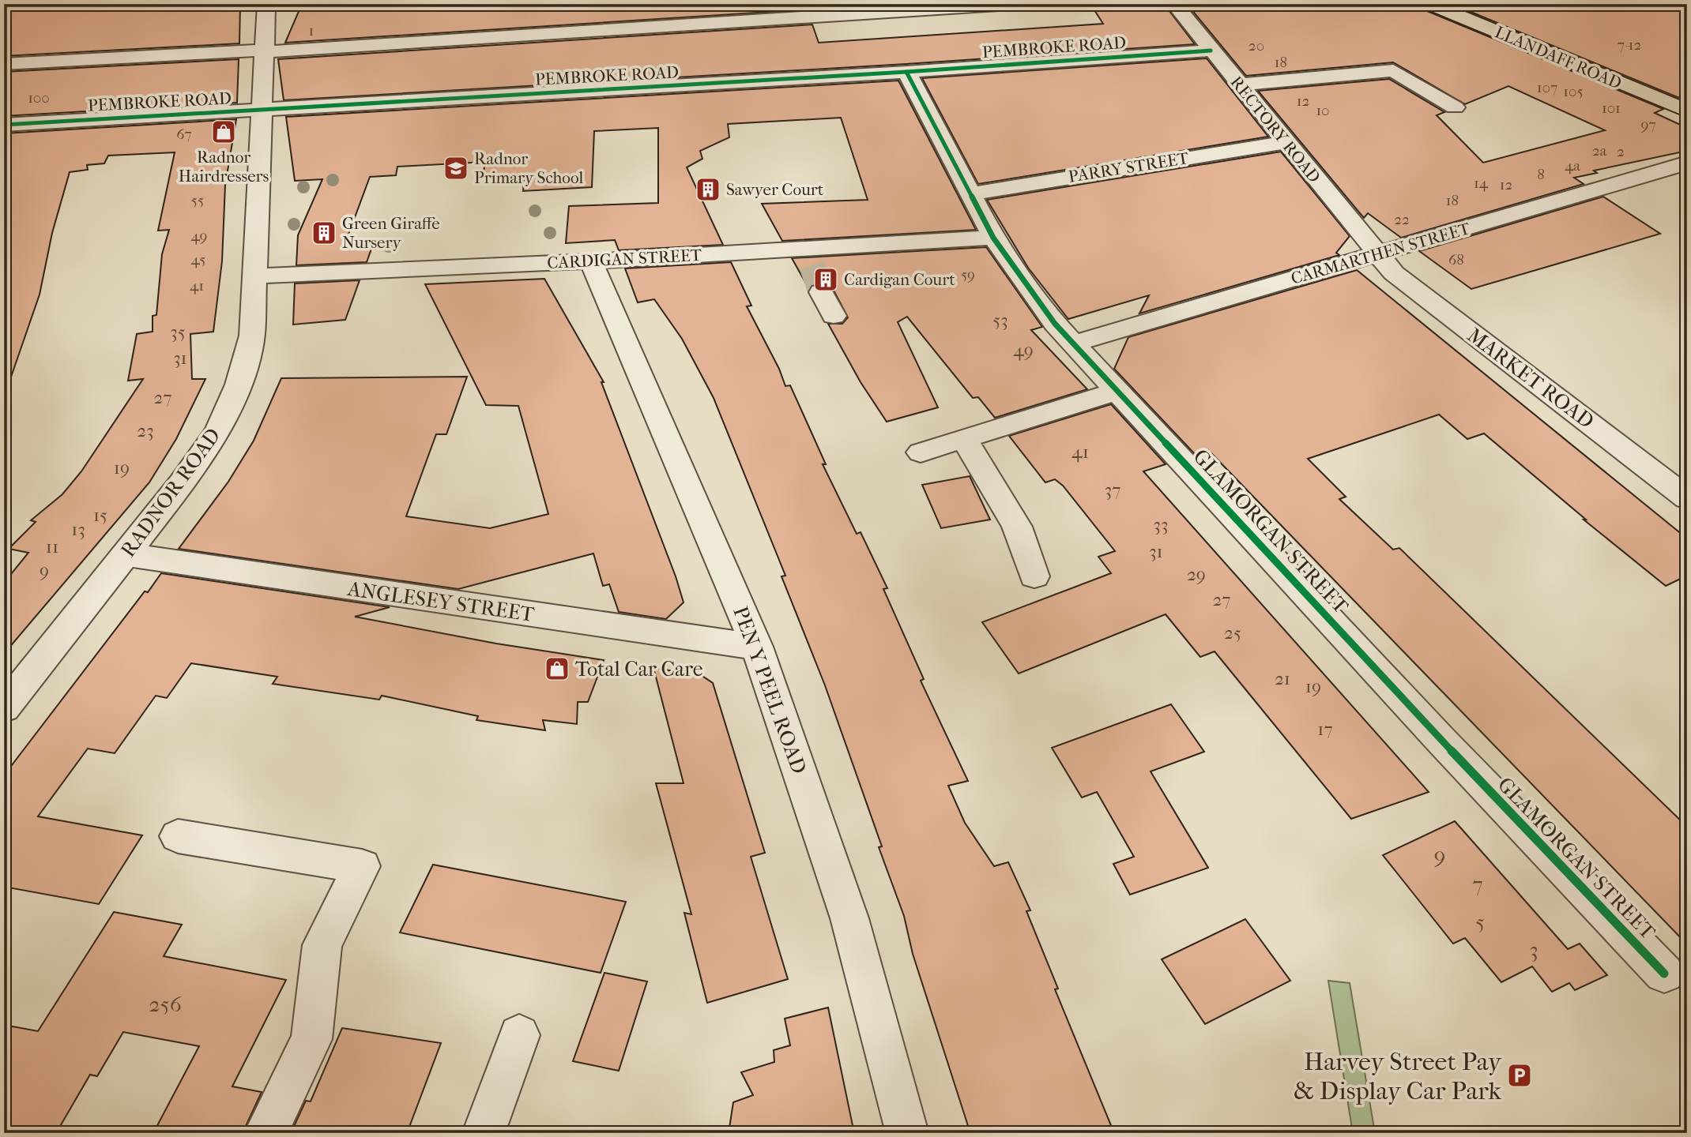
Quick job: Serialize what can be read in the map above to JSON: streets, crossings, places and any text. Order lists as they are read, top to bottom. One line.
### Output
{"streets":{"main road":["LLANDAFF ROAD"],"street":["PEMBROKE ROAD","RECTORY ROAD","PARRY STREET","CARMARTHEN STREET","CARDIGAN STREET","MARKET ROAD","RADNOR ROAD","GLAMORGAN STREET","ANGLESEY STREET","PEN Y PEEL ROAD"]},"crossings":[["PEMBROKE ROAD","RECTORY ROAD"],["PEMBROKE ROAD","RADNOR ROAD"],["PEMBROKE ROAD","GLAMORGAN STREET"],["RECTORY ROAD","PARRY STREET"],["RECTORY ROAD","CARMARTHEN STREET"],["RECTORY ROAD","MARKET ROAD"],["PARRY STREET","GLAMORGAN STREET"],["CARMARTHEN STREET","MARKET ROAD"],["CARMARTHEN STREET","GLAMORGAN STREET"],["CARDIGAN STREET","RADNOR ROAD"],["CARDIGAN STREET","GLAMORGAN STREET"],["CARDIGAN STREET","PEN Y PEEL ROAD"],["RADNOR ROAD","ANGLESEY STREET"],["ANGLESEY STREET","PEN Y PEEL ROAD"]],"places":{"shop":["Radnor Hairdressers","Total Car Care"],"school or university":["Radnor Primary School"],"building":["Sawyer Court","Green Giraffe Nursery","Cardigan Court"],"parking":["Harvey Street Pay & Display Car Park"]},"house_numbers":["1","7-12","20","18","107","105","100","12","101","10","97","67","2a","2","4a","8","14","12","55","18","22","49","45","68","59","41","53","35","49","31","27","23","41","19","37","15","33","13","11","31","9","29","27","25","21","19","17","9","7","5","3","256"]}
